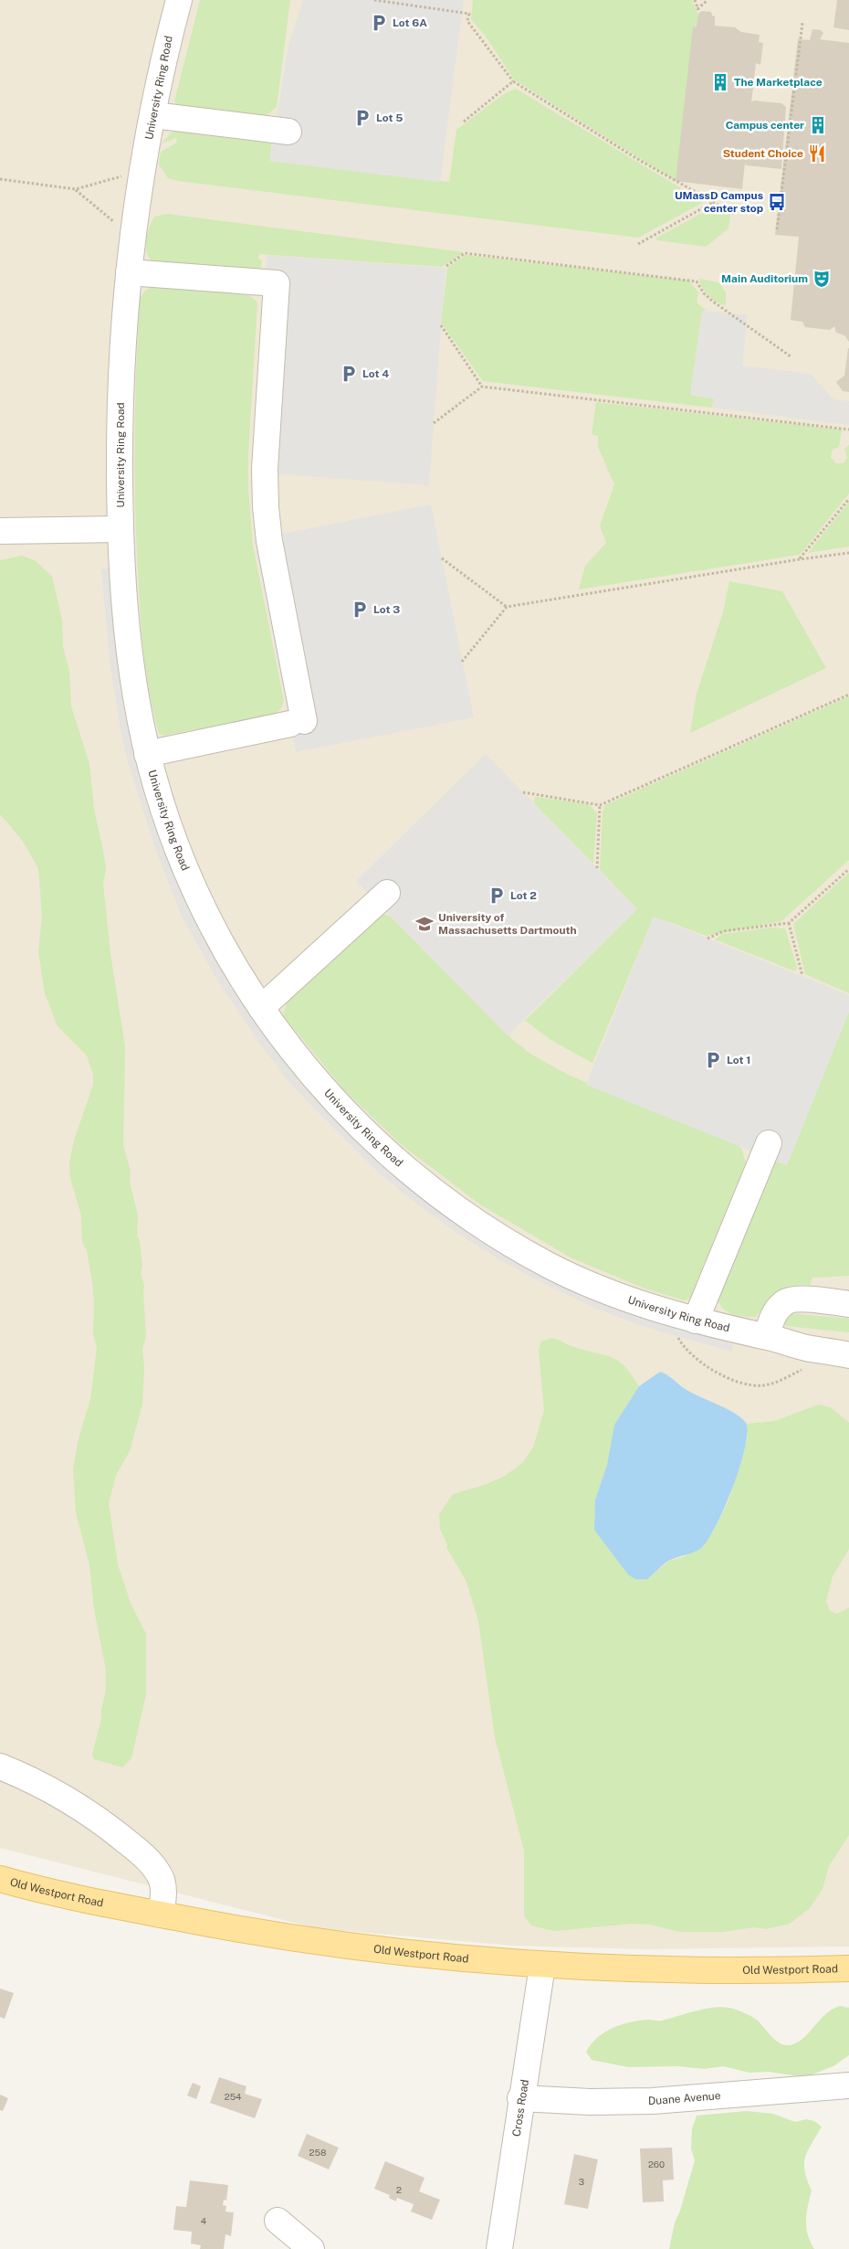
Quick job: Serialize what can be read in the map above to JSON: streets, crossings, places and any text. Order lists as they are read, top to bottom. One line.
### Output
{"streets":{"main road":["Old Westport Road"],"street":["University Ring Road","Duane Avenue","Cross Road"]},"crossings":[["Old Westport Road","Cross Road"],["Duane Avenue","Cross Road"]],"places":{"parking":["Lot 6A","Lot 5","Lot 4","Lot 3","Lot 2","Lot 1"],"building":["The Marketplace","Campus center"],"restaurant":["Student Choice"],"bus stop":["UMassD Campus center stop"],"theatre":["Main Auditorium"],"school or university":["University of Massachusetts Dartmouth"]},"house_numbers":["254","258","260","3","2","4"]}
